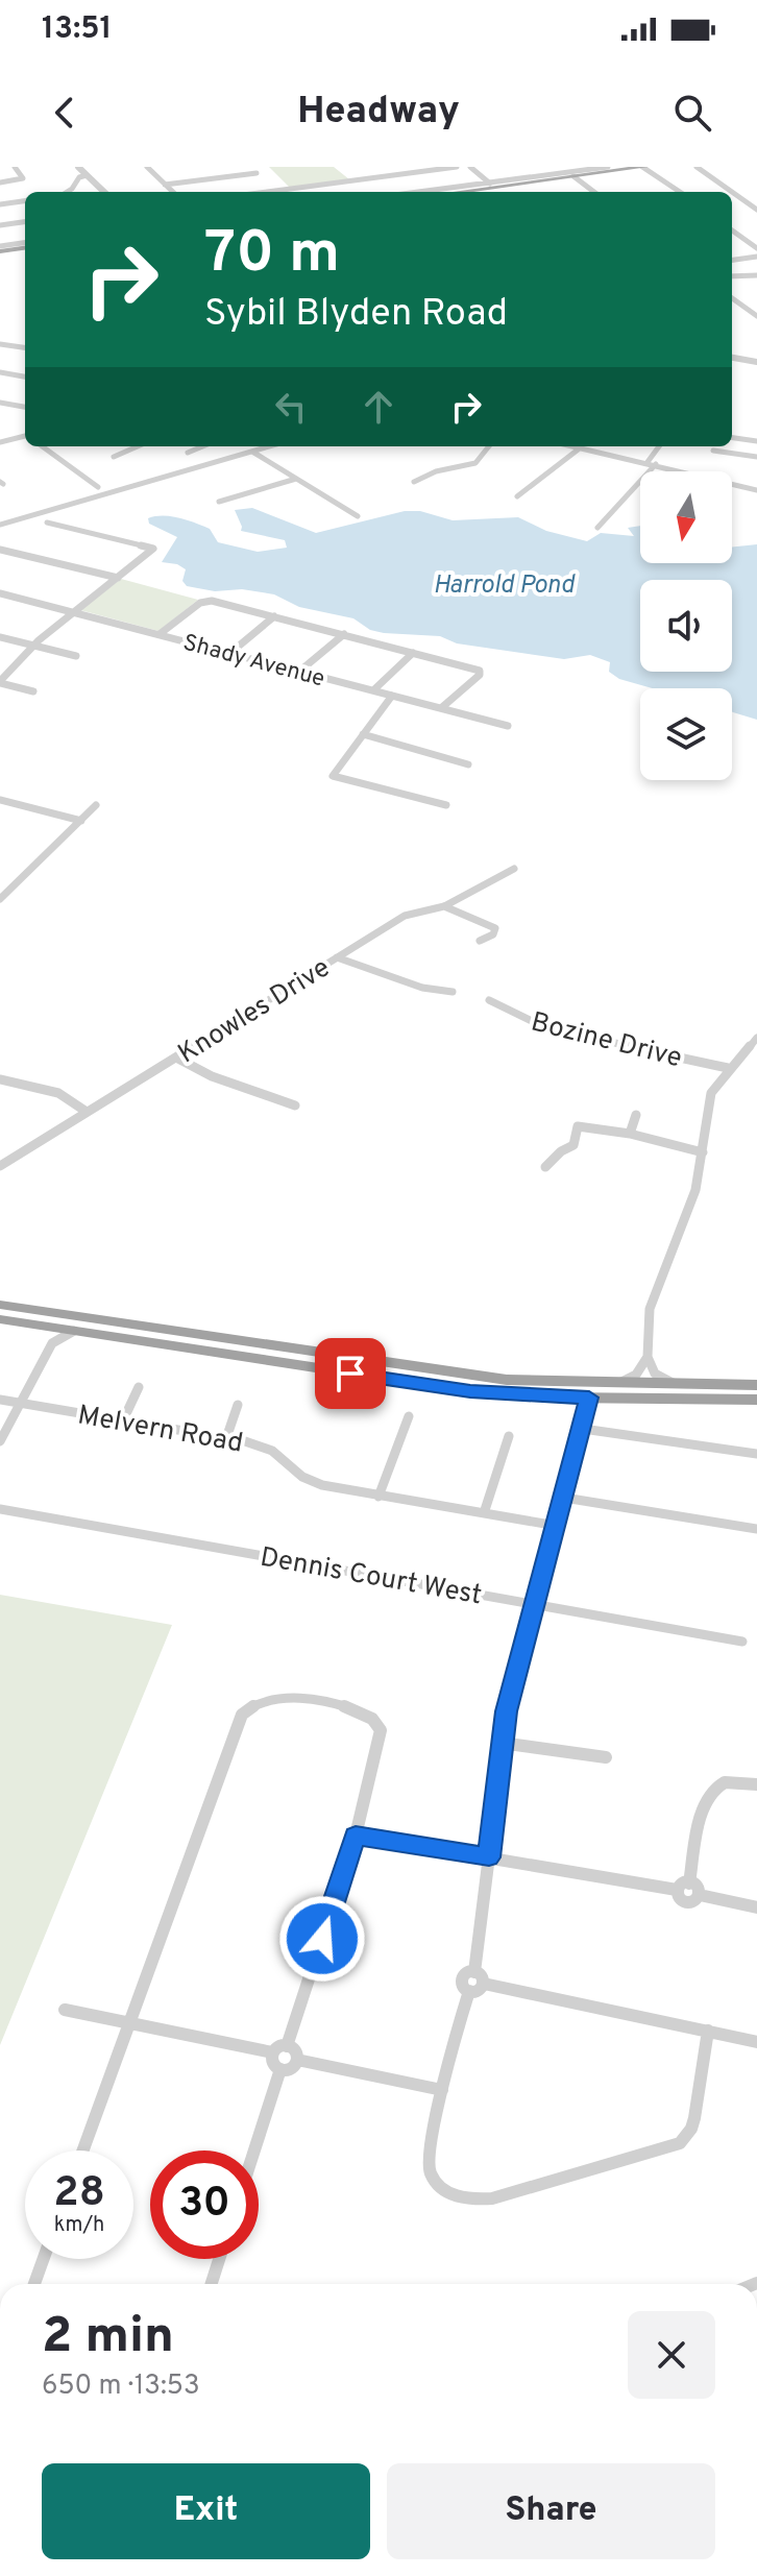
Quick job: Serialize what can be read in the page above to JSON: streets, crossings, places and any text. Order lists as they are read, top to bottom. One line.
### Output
{"streets":{"street":["Shady Avenue","Knowles Drive","Bozine Drive","Melvern Road","Dennis Court West"]},"water":["Harrold Pond"],"north":"bottom","page":{"status":"13:51","header":"Headway","turn":["70 m","Sybil Blyden Road"],"speed":"28 km/h","limit":"30","heading":["2 min","650 m · 13:53"],"buttons":["Exit","Share"]}}
